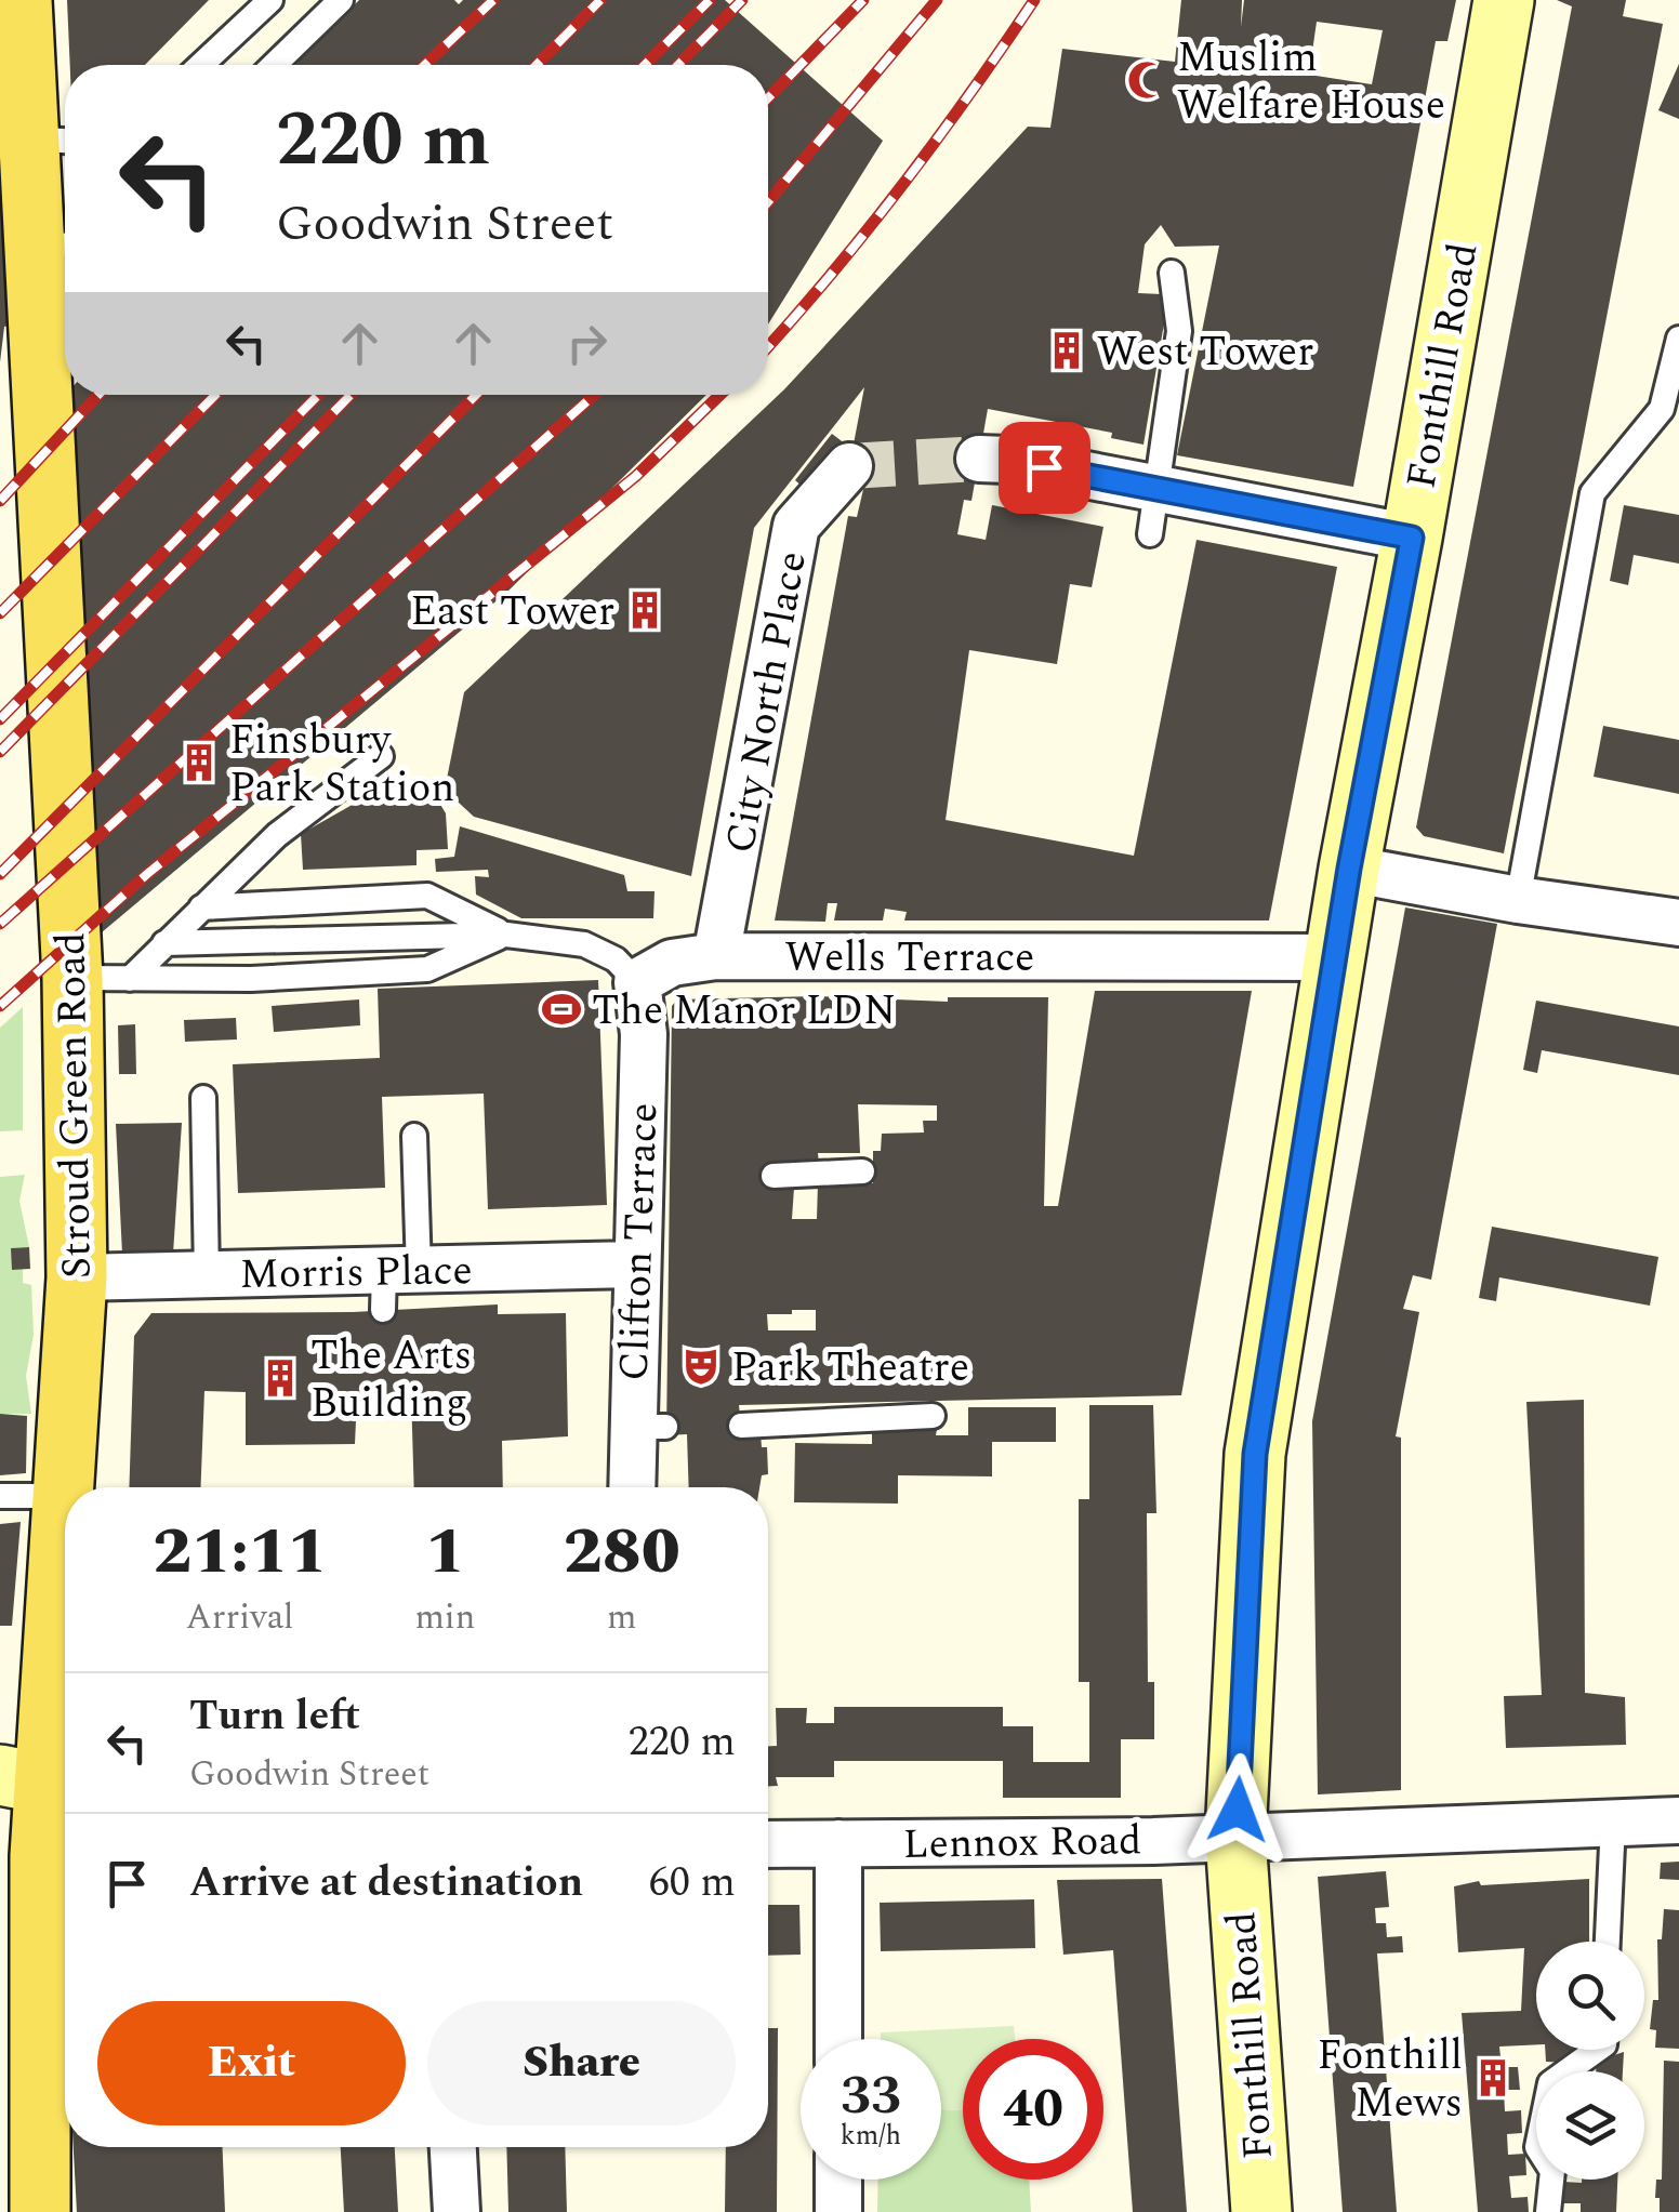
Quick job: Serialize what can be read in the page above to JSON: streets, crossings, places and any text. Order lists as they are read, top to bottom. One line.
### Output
{"streets":{"main road":["Stroud Green Road"],"street":["Fonthill Road","City North Place","Wells Terrace","Clifton Terrace","Morris Place","Lennox Road"]},"crossings":[["Fonthill Road","Wells Terrace"],["Fonthill Road","Lennox Road"],["City North Place","Wells Terrace"],["Wells Terrace","Clifton Terrace"],["Stroud Green Road","Morris Place"],["Clifton Terrace","Morris Place"]],"places":{"mosque":["Muslim Welfare House"],"building":["West Tower","East Tower","Finsbury Park Station","The Arts Building","Fonthill Mews"],"sports":["The Manor LDN"],"theatre":["Park Theatre"]},"page":{"turn":["220 m","Goodwin Street"],"eta":["21:11","Arrival","1","min","280","m"],"list":[{"name":"Turn left","note":"Goodwin Street","value":"220 m"},{"name":"Arrive at destination","value":"60 m"}],"buttons":["Exit","Share"],"speed":"33 km/h","limit":"40"}}
